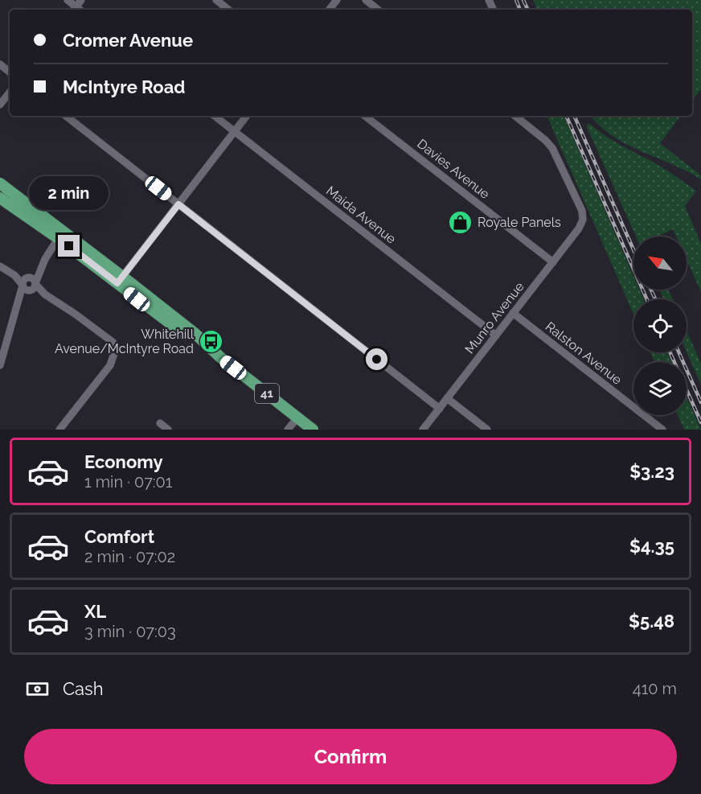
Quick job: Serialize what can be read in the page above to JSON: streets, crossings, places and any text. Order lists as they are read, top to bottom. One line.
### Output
{"streets":{"main road":["41"],"street":["Davies Avenue","Maida Avenue","Munro Avenue","Ralston Avenue"]},"crossings":[["Davies Avenue","Munro Avenue"],["Maida Avenue","Munro Avenue"],["Munro Avenue","Ralston Avenue"]],"places":{"shop":["Royale Panels"],"bus stop":["Whitehill Avenue/McIntyre Road"]},"north":"top left","page":{"banner":["Cromer Avenue","McIntyre Road"],"bubble":"2 min","list":[{"name":"Economy","note":"1 min · 07:01","value":"$3.23"},{"name":"Comfort","note":"2 min · 07:02","value":"$4.35"},{"name":"XL","note":"3 min · 07:03","value":"$5.48"}],"pay":["Cash","410 m"],"buttons":"Confirm"}}
